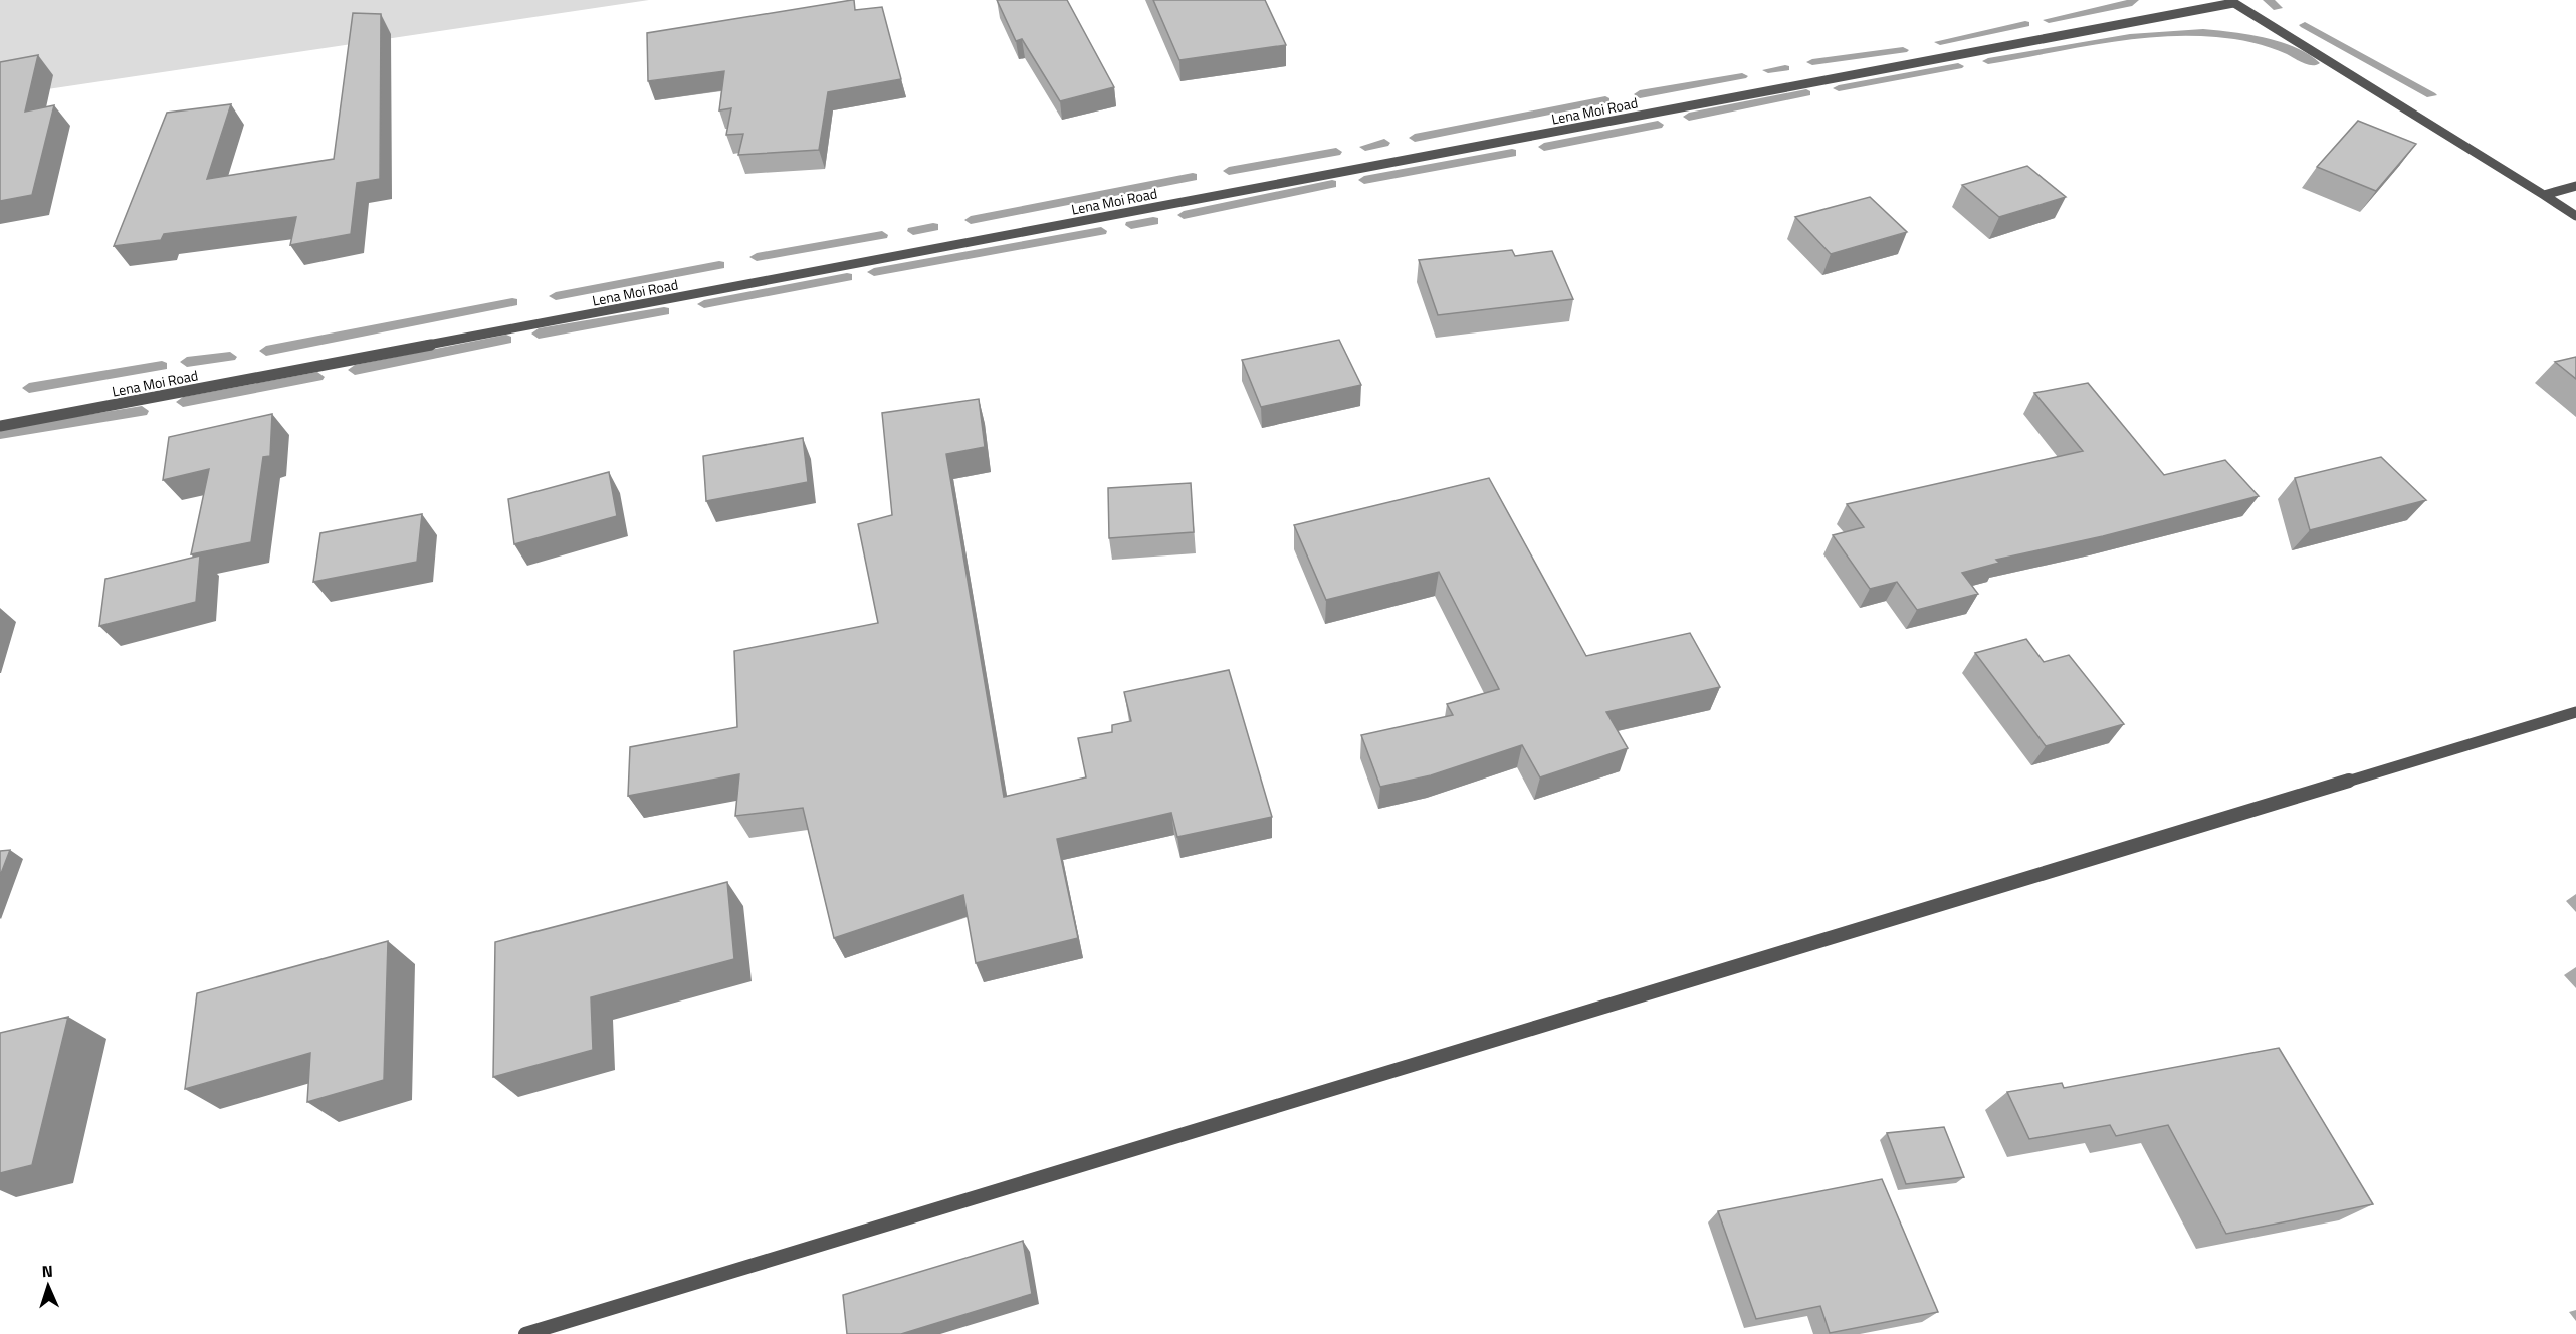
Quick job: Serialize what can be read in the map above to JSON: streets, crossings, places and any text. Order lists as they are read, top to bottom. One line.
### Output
{"streets":{"street":["Lena Moi Road"]},"north":"top"}
